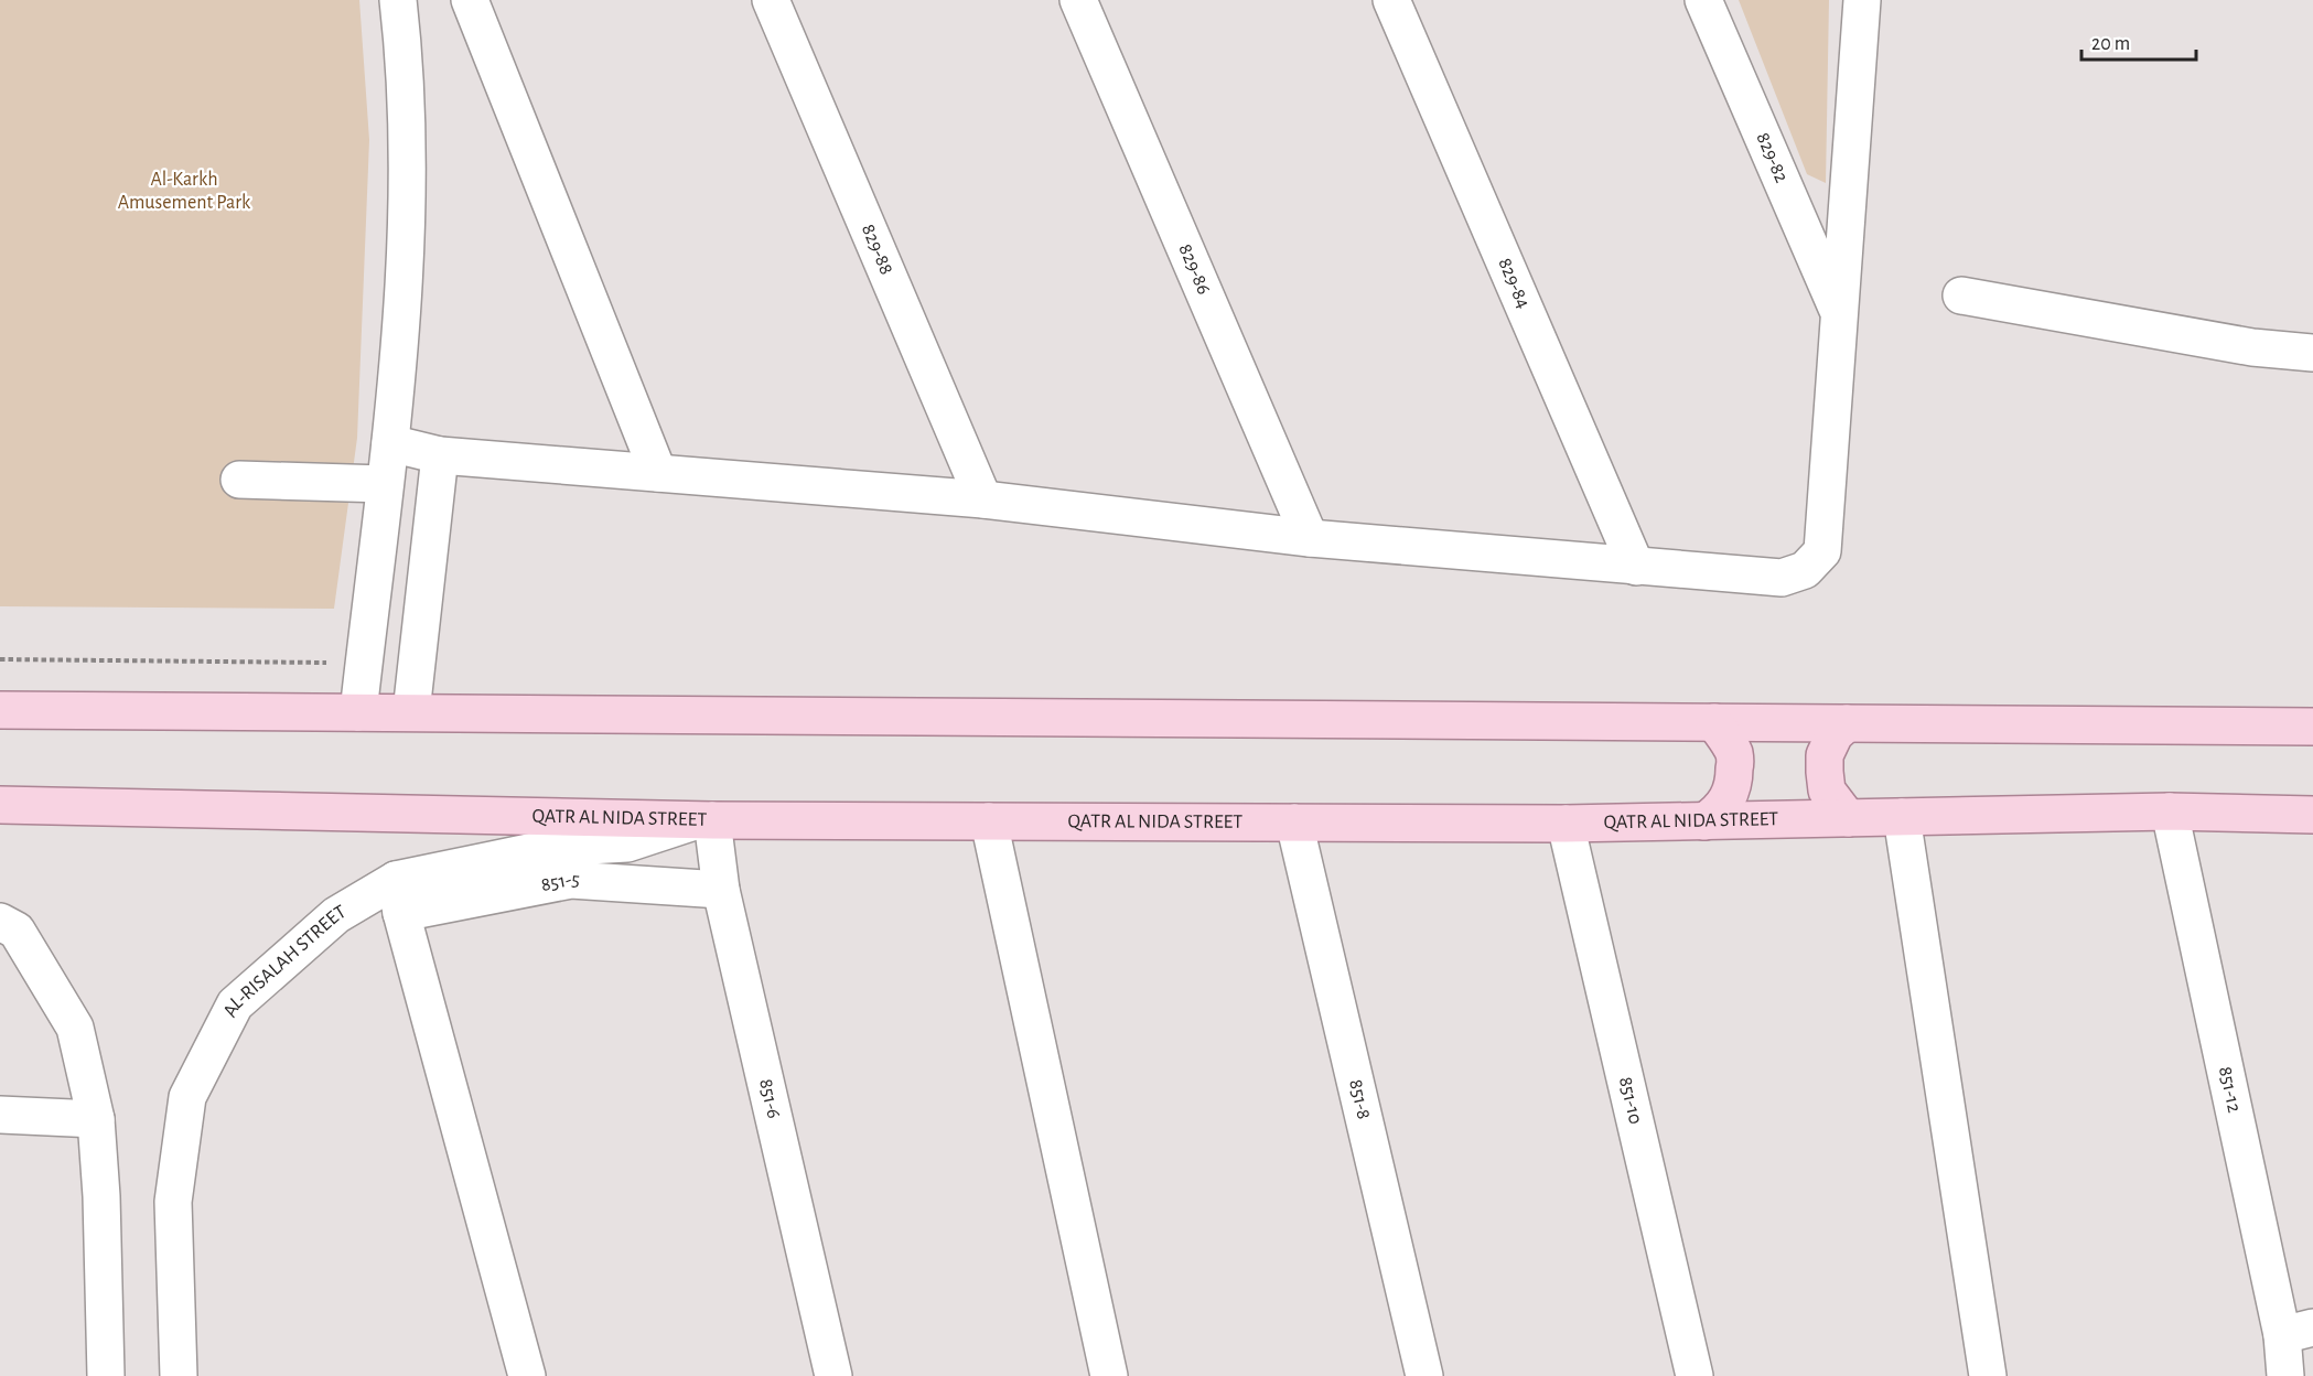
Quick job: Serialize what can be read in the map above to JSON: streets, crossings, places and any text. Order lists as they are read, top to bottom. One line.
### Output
{"streets":{"main road":["QATR AL NIDA STREET"],"street":["829-82","829-88","829-86","829-84","851-5","AL-RISALAH STREET","851-12","851-6","851-8","851-10"]},"crossings":[["QATR AL NIDA STREET","AL-RISALAH STREET"],["QATR AL NIDA STREET","851-12"],["QATR AL NIDA STREET","851-6"],["QATR AL NIDA STREET","851-8"],["QATR AL NIDA STREET","851-10"],["851-5","AL-RISALAH STREET"],["851-5","851-6"],["AL-RISALAH STREET","851-6"]],"parks":["Al-Karkh Amusement Park"],"scale_bar":"20 m"}
